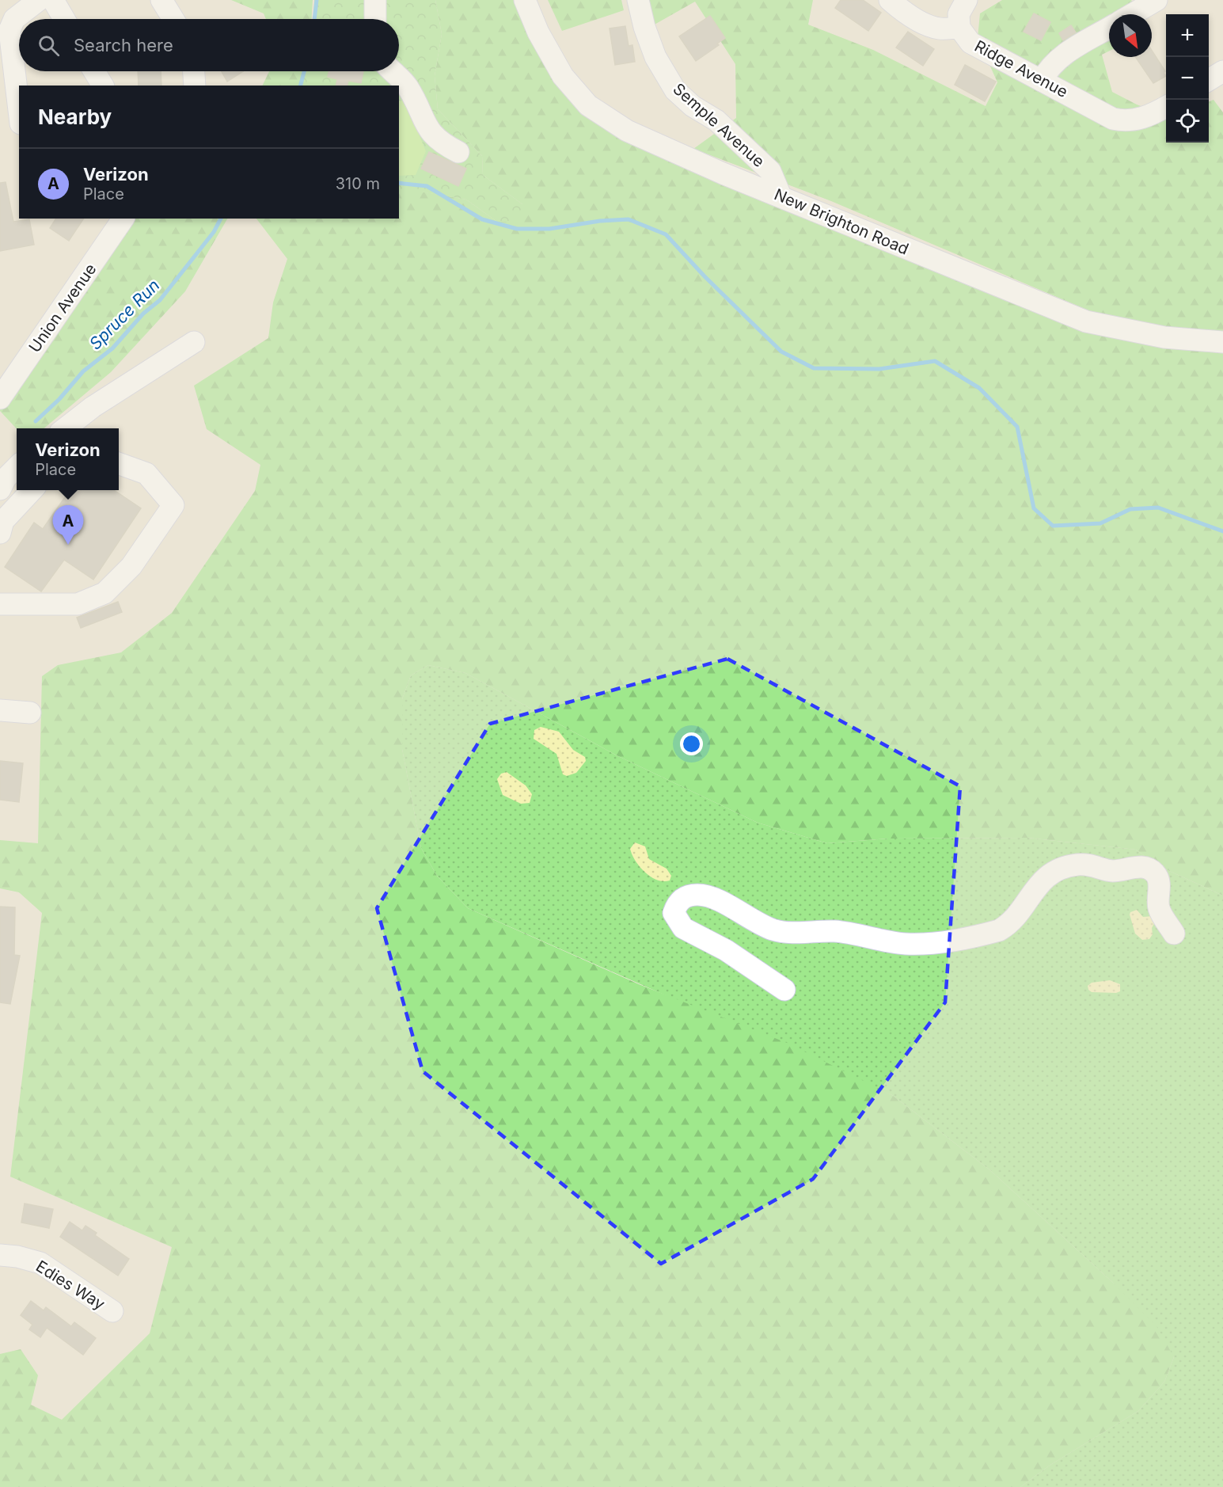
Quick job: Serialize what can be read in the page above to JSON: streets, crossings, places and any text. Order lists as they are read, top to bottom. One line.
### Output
{"streets":{"street":["Ridge Avenue","Semple Avenue","New Brighton Road","Union Avenue","Edies Way"]},"crossings":[["Semple Avenue","New Brighton Road"]],"water":["Spruce Run"],"north":"bottom right","page":{"map_buttons":["+","−"],"search":"Search here","heading":"Nearby","list":[{"mark":"A","name":"Verizon","note":"Place","value":"310 m"}],"popup":["Verizon","Place"],"pins":"A"}}
